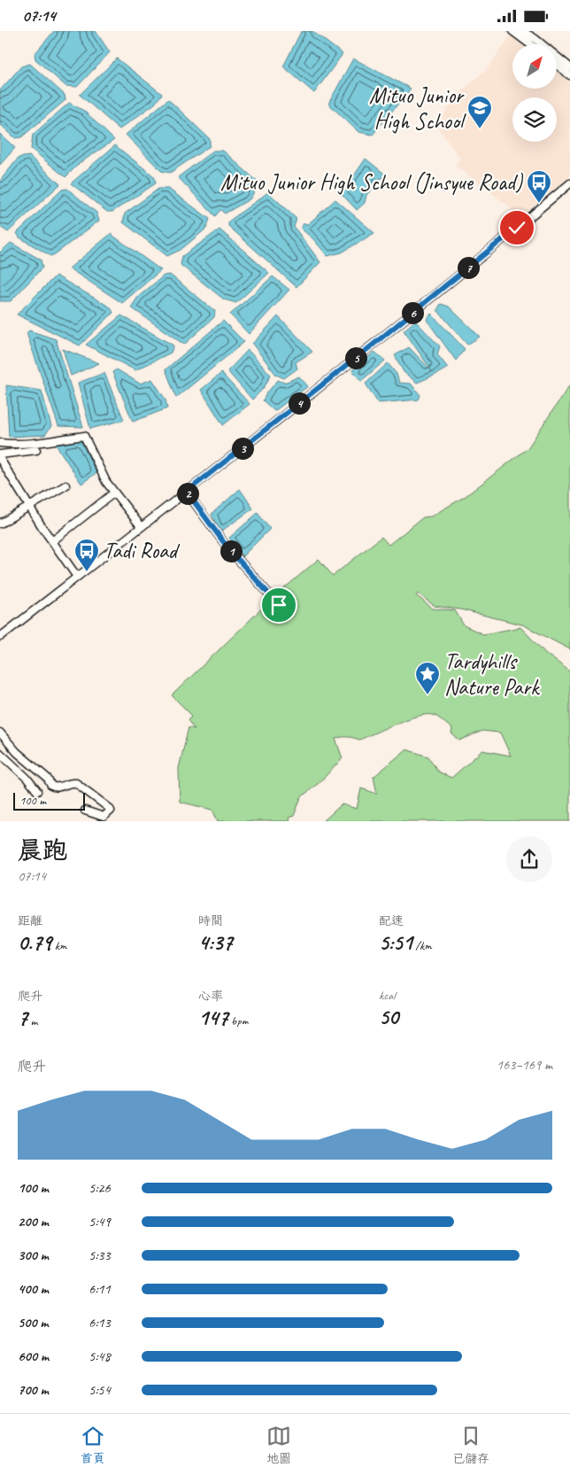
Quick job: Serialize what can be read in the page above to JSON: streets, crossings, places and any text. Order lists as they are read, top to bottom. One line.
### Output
{"places":{"school or university":["Mituo Junior High School"],"bus stop":["Mituo Junior High School (Jinsyue Road)","Tadi Road"],"place":["Tardyhills Nature Park"]},"scale_bar":"100 m","north":"top right","page":{"status":"07:14","pins":["7","6","5","4","3","2","1"],"scale":"100 m","heading":["晨跑","07:14"],"stats":[["距離","0.79 km"],["時間","4:37"],["配速","5:51 /km"],["爬升","7 m"],["心率","147 bpm"],["kcal","50"]],"chart":["爬升","163–169 m"],"list":[{"name":"100 m","note":"5:26"},{"name":"200 m","note":"5:49"},{"name":"300 m","note":"5:33"},{"name":"400 m","note":"6:11"},{"name":"500 m","note":"6:13"},{"name":"600 m","note":"5:48"},{"name":"700 m","note":"5:54"}],"tabs":["首頁","地圖","已儲存"]}}
